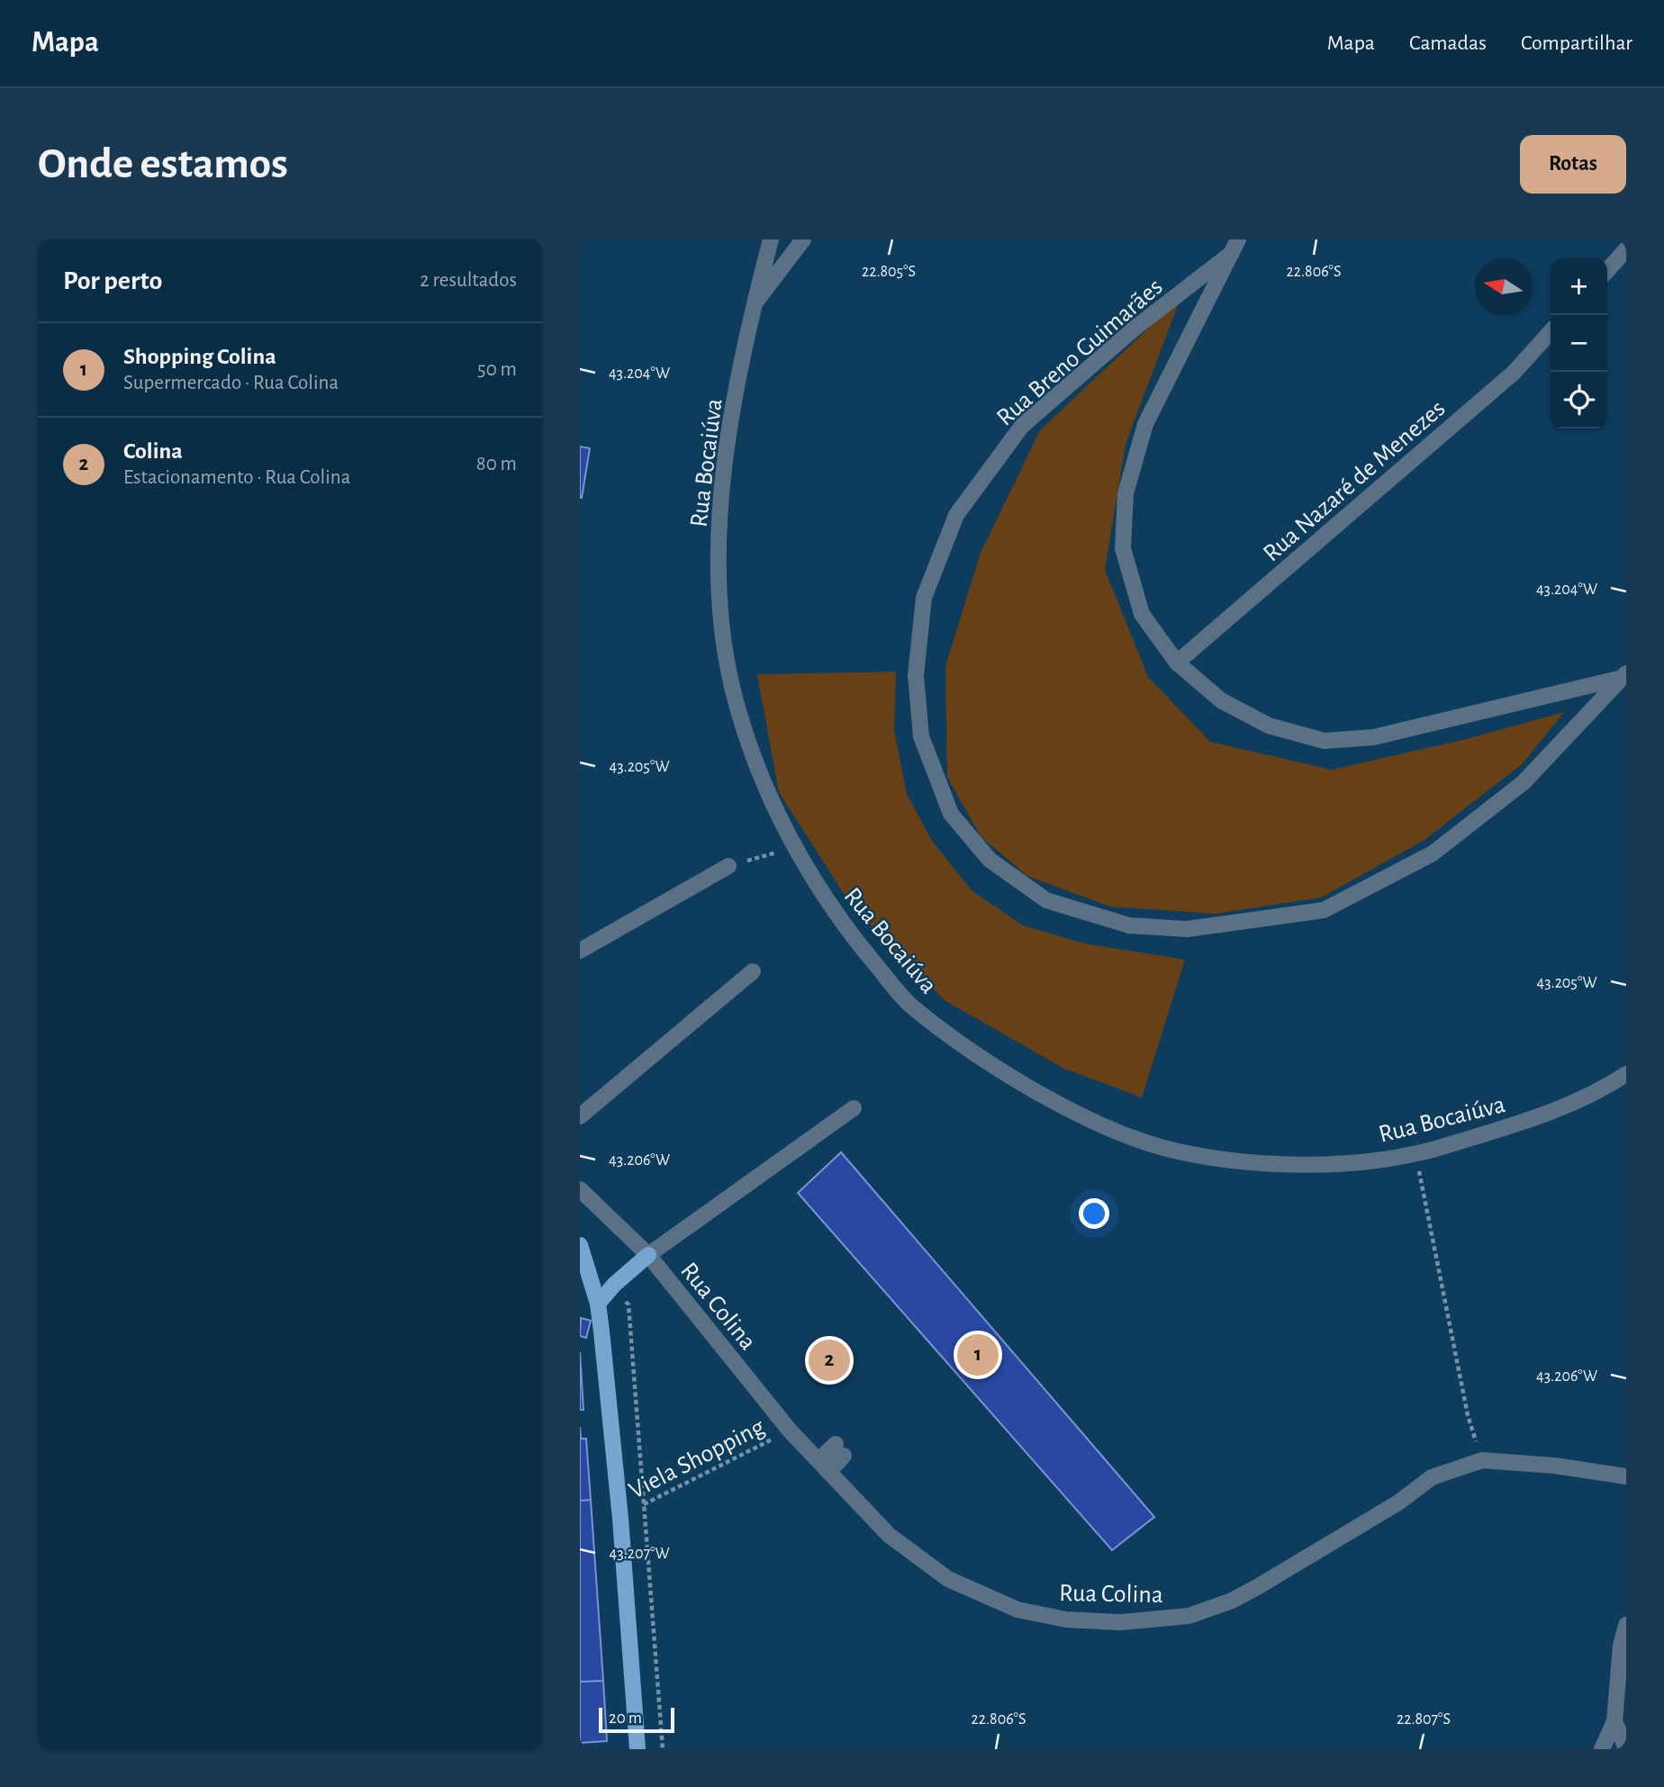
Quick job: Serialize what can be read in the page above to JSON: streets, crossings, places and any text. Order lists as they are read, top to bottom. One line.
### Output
{"streets":{"street":["Rua Breno Guimarães","Rua Bocaiúva","Rua Nazaré de Menezes","Rua Colina"],"path":["Viela Shopping"]},"crossings":[["Rua Colina","Viela Shopping"]],"scale_bar":"20 m","north":"left","page":{"header":"Mapa","nav":["Mapa","Camadas","Compartilhar"],"buttons":"Rotas","title":"Onde estamos","heading":["Por perto","2 resultados"],"map_buttons":["+","−"],"list":[{"mark":"1","name":"Shopping Colina","note":"Supermercado · Rua Colina","value":"50 m"},{"mark":"2","name":"Colina","note":"Estacionamento · Rua Colina","value":"80 m"}],"pins":["1","2"],"scale":"20 m"},"coordinates":["22.805°S","22.806°S","43.204°W","43.205°W","43.206°W","43.207°W","22.807°S"]}
